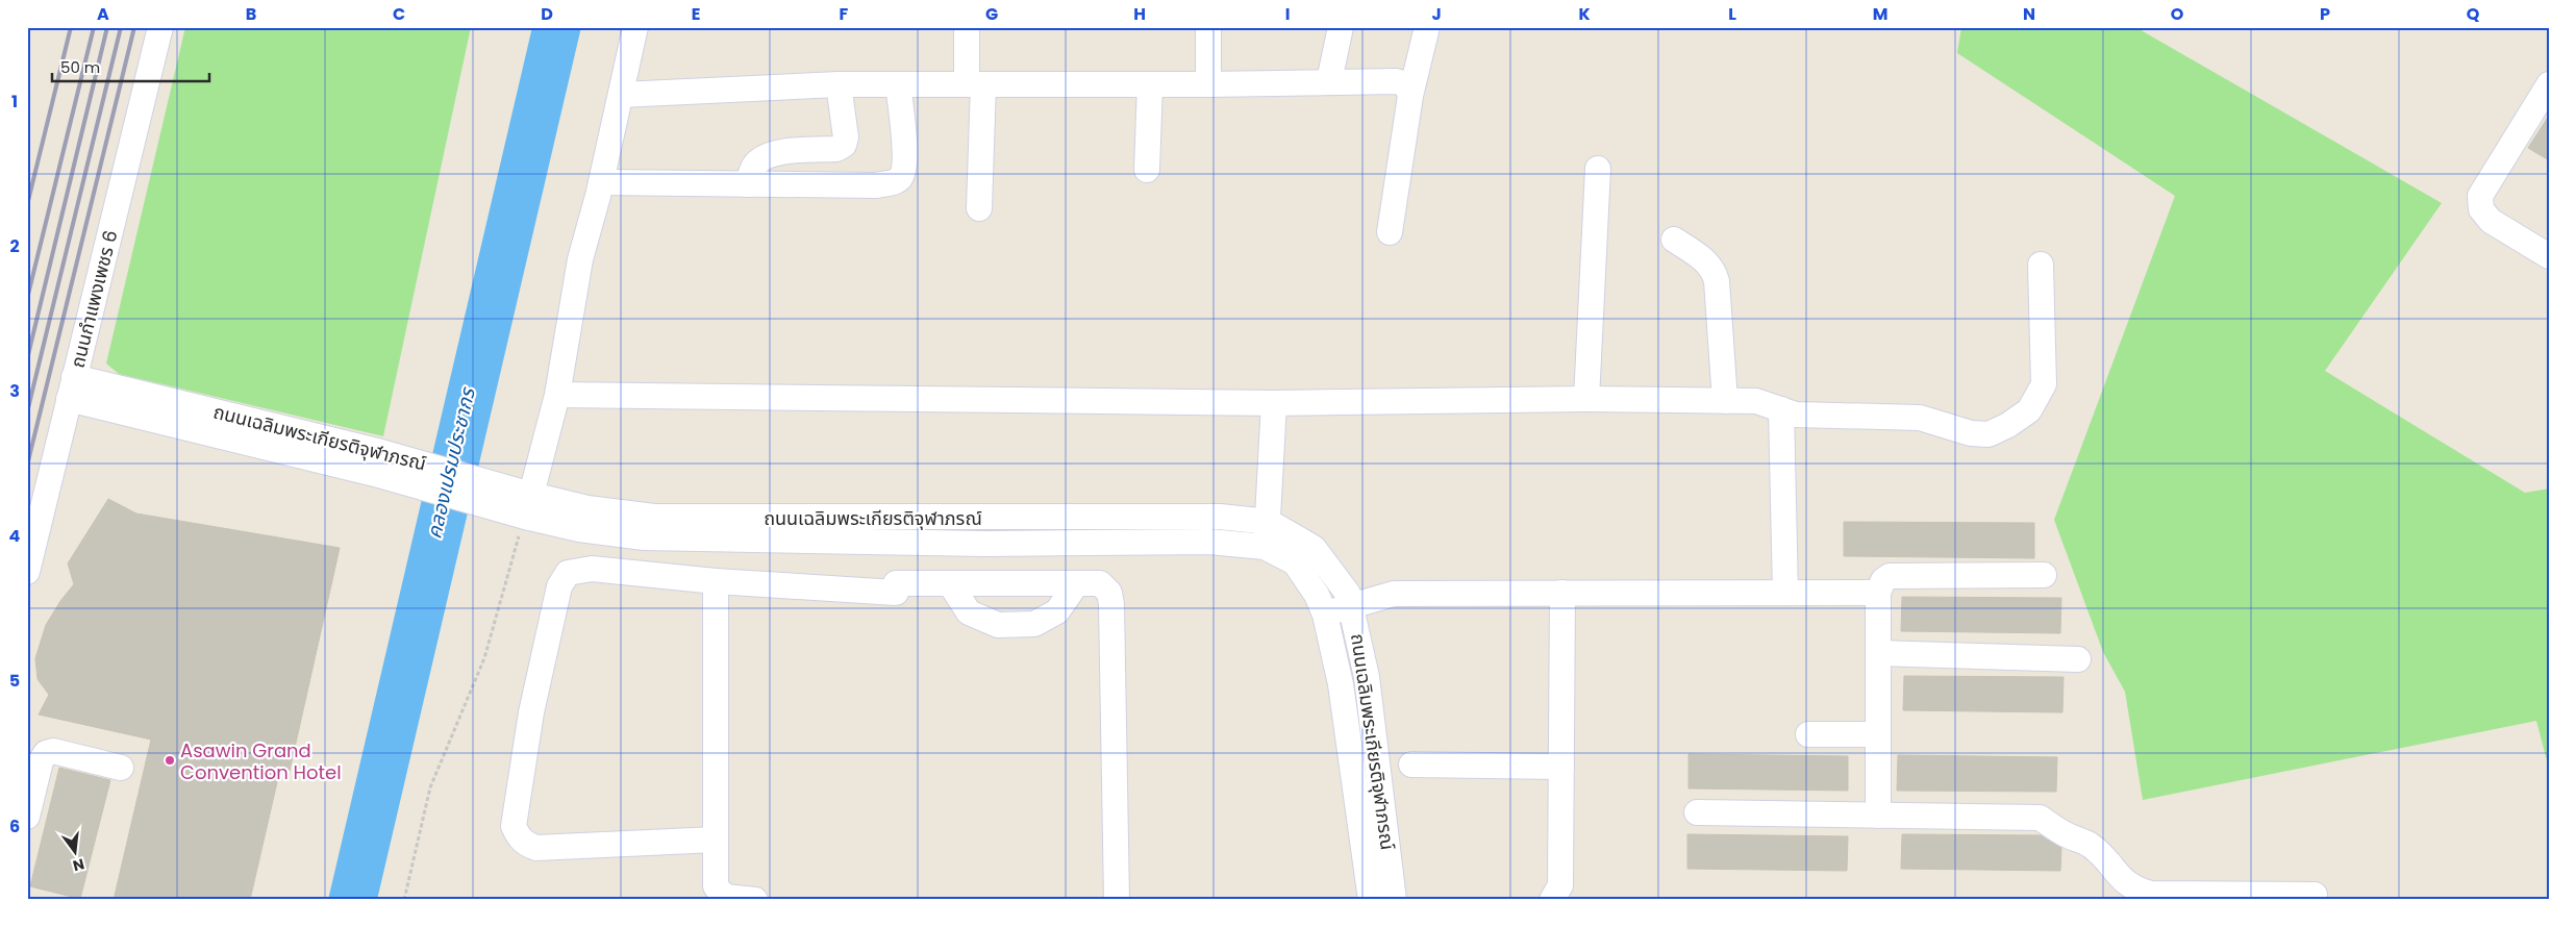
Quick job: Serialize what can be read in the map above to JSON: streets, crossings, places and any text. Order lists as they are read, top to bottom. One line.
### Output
{"streets":{"street":["ถนนกำแพงเพชร 6","ถนนเฉลิมพระเกียรติจุฬาภรณ์"]},"crossings":[["ถนนกำแพงเพชร 6","ถนนเฉลิมพระเกียรติจุฬาภรณ์"]],"water":["คลองเปรมประชากร"],"places":["Asawin Grand Convention Hotel"],"scale_bar":"50 m","north":"bottom","grid":{"columns":["A","B","C","D","E","F","G","H","I","J","K","L","M","N","O","P","Q"],"rows":["1","2","3","4","5","6"]}}
